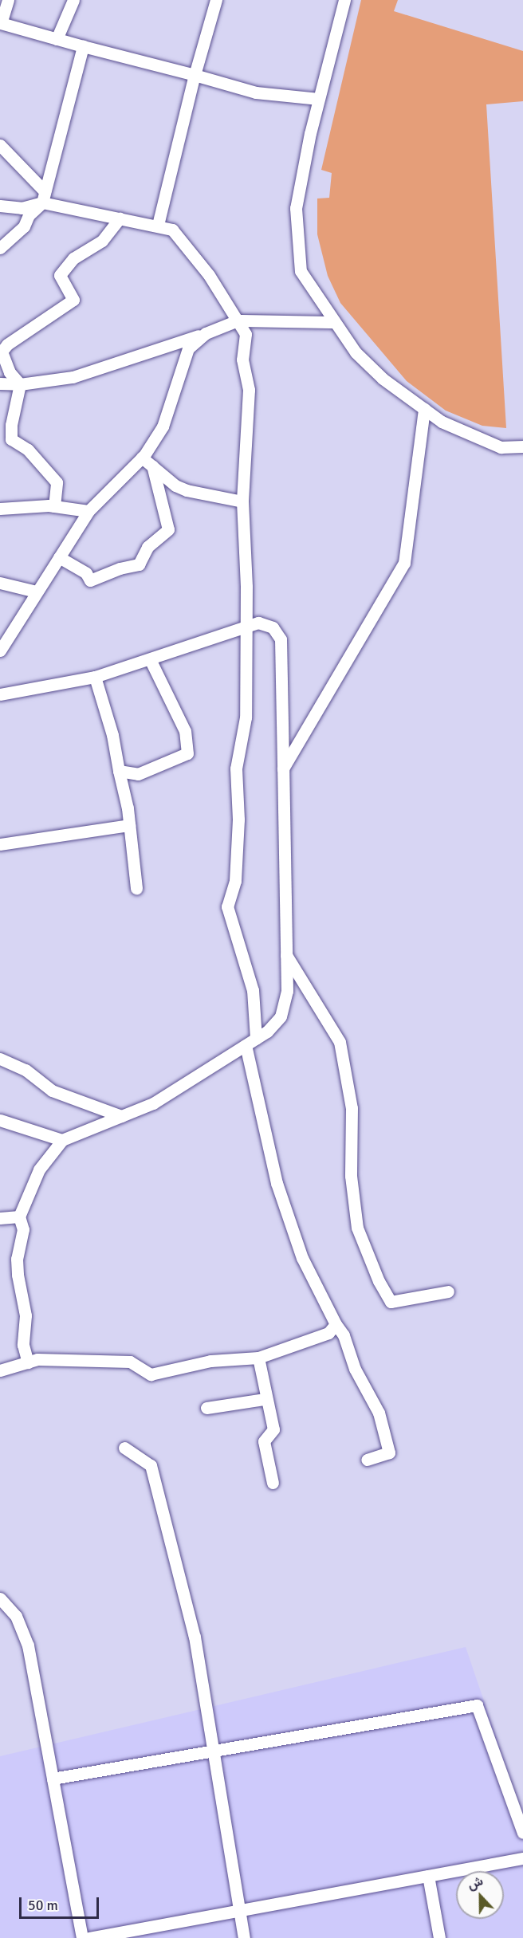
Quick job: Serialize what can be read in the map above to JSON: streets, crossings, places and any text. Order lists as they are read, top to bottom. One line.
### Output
{"scale_bar":"50 m","north":"top"}
